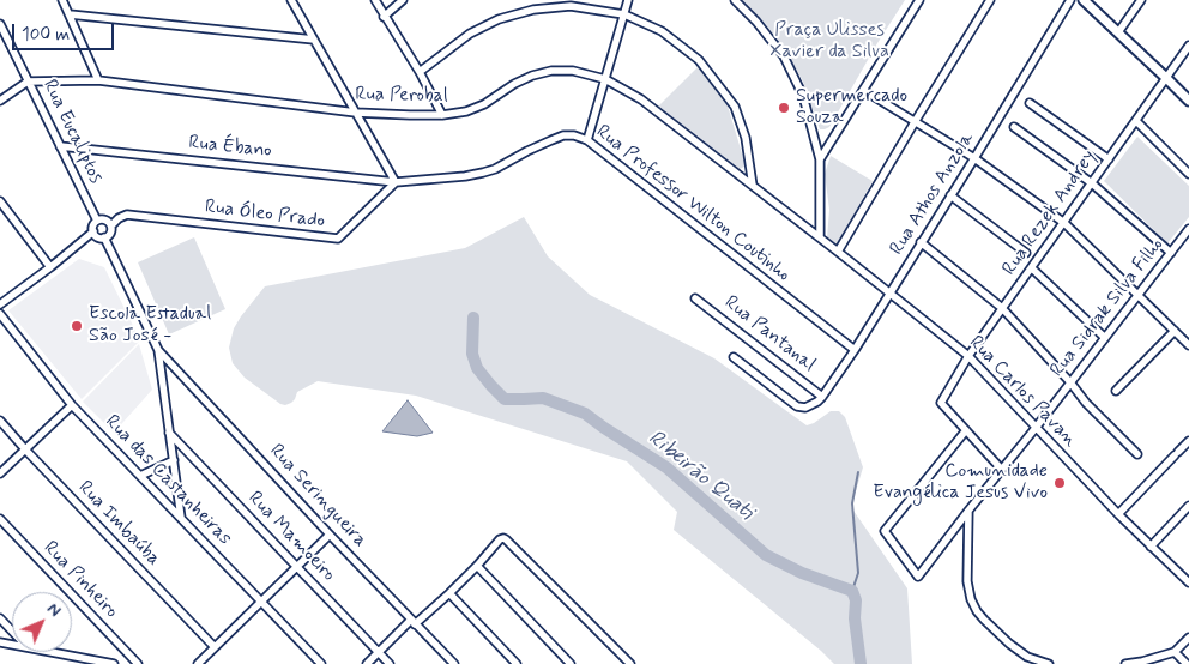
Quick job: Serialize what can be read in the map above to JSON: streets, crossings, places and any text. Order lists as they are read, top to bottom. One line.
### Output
{"streets":{"street":["Rua Perobal","Rua Eucaliptos","Rua Ébano","Rua Athos Anzola","Rua Professor Wilton Coutinho","Rua Rezek Andrey","Rua Óleo Prado","Rua Sidrak Silva Filho","Rua Pantanal","Rua Carlos Pavan","Rua das Castanheiras","Rua Seringueira","Rua Imbaúba","Rua Mamoeiro","Rua Pinheiro"]},"crossings":[["Rua Perobal","Rua Eucaliptos"],["Rua Perobal","Rua Carlos Pavan"],["Rua Eucaliptos","Rua Ébano"],["Rua Eucaliptos","Rua Óleo Prado"],["Rua Ébano","Rua Professor Wilton Coutinho"],["Rua Ébano","Rua Óleo Prado"],["Rua Athos Anzola","Rua Professor Wilton Coutinho"],["Rua Athos Anzola","Rua Pantanal"],["Rua Athos Anzola","Rua Carlos Pavan"],["Rua Professor Wilton Coutinho","Rua Óleo Prado"],["Rua Rezek Andrey","Rua Sidrak Silva Filho"],["Rua Rezek Andrey","Rua Carlos Pavan"],["Rua Sidrak Silva Filho","Rua Carlos Pavan"]],"water":["Ribeirão Quati"],"parks":["Praça Ulisses Xavier da Silva"],"places":["Supermercado Souza","Escola Estadual São José -","Comunidade Evangélica Jesus Vivo"],"scale_bar":"100 m","north":"top right"}
